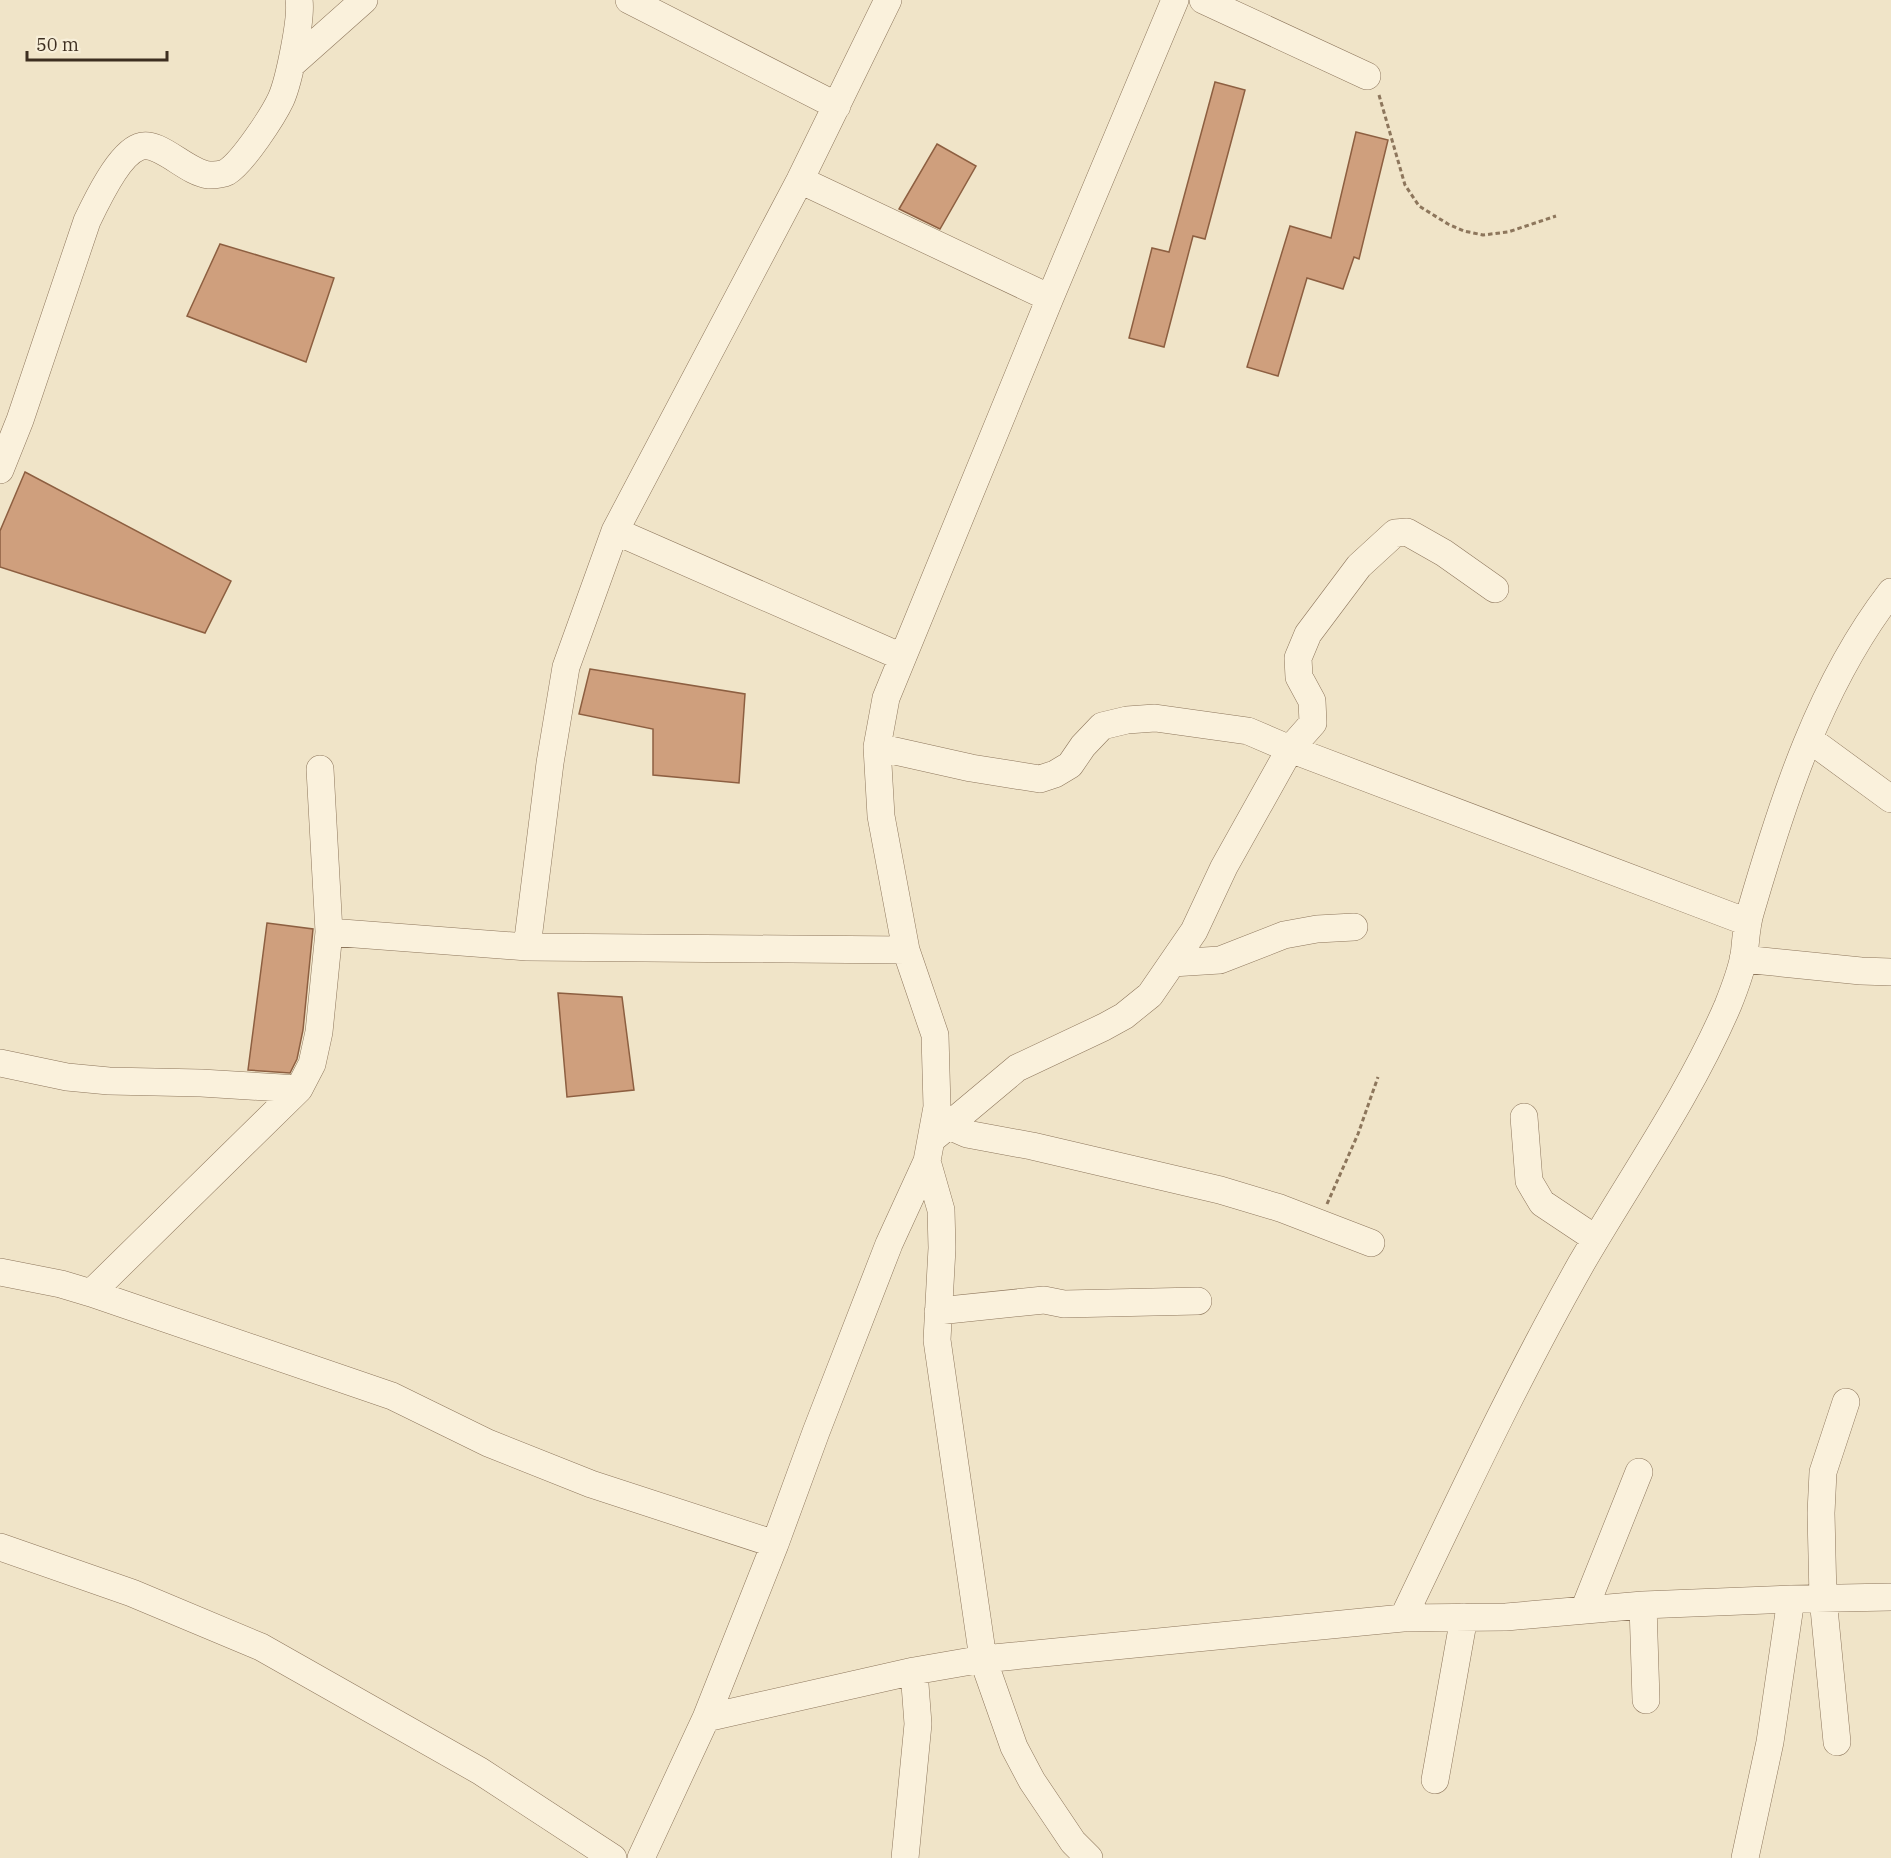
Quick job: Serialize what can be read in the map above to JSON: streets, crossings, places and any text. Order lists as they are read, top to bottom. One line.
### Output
{"scale_bar":"50 m"}
